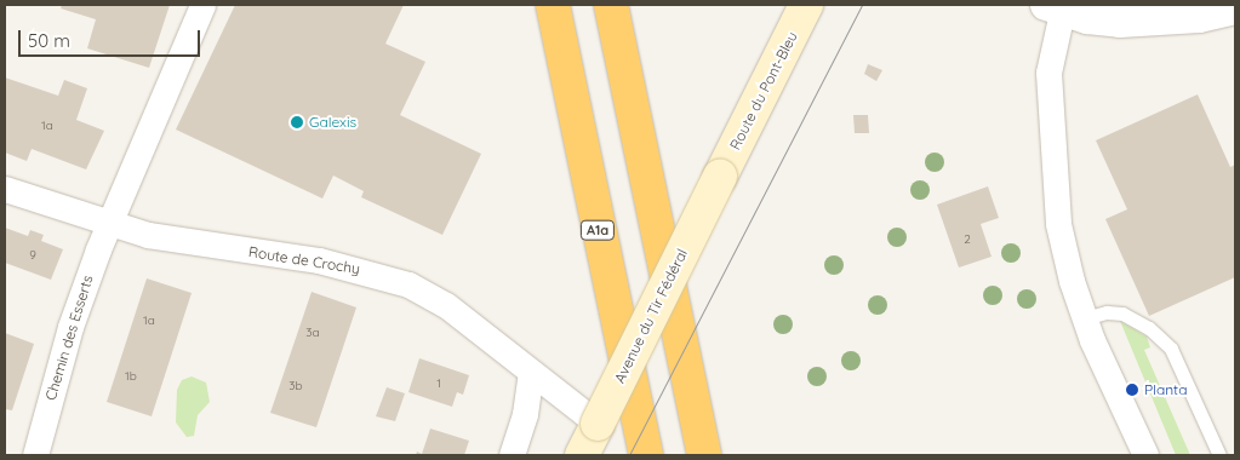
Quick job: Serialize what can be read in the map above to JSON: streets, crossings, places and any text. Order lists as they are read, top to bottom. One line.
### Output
{"streets":{"highway":["A1a"],"main road":["Route du Pont-Bleu","Avenue du Tir Fédéral"],"street":["Route de Crochy","Chemin des Esserts"]},"crossings":[["Route du Pont-Bleu","Avenue du Tir Fédéral"],["Route de Crochy","Avenue du Tir Fédéral"],["Route de Crochy","Chemin des Esserts"]],"places":["Galexis","Planta"],"house_numbers":["1a","2","9","1a","3a","1b","1","3b"],"scale_bar":"50 m"}
